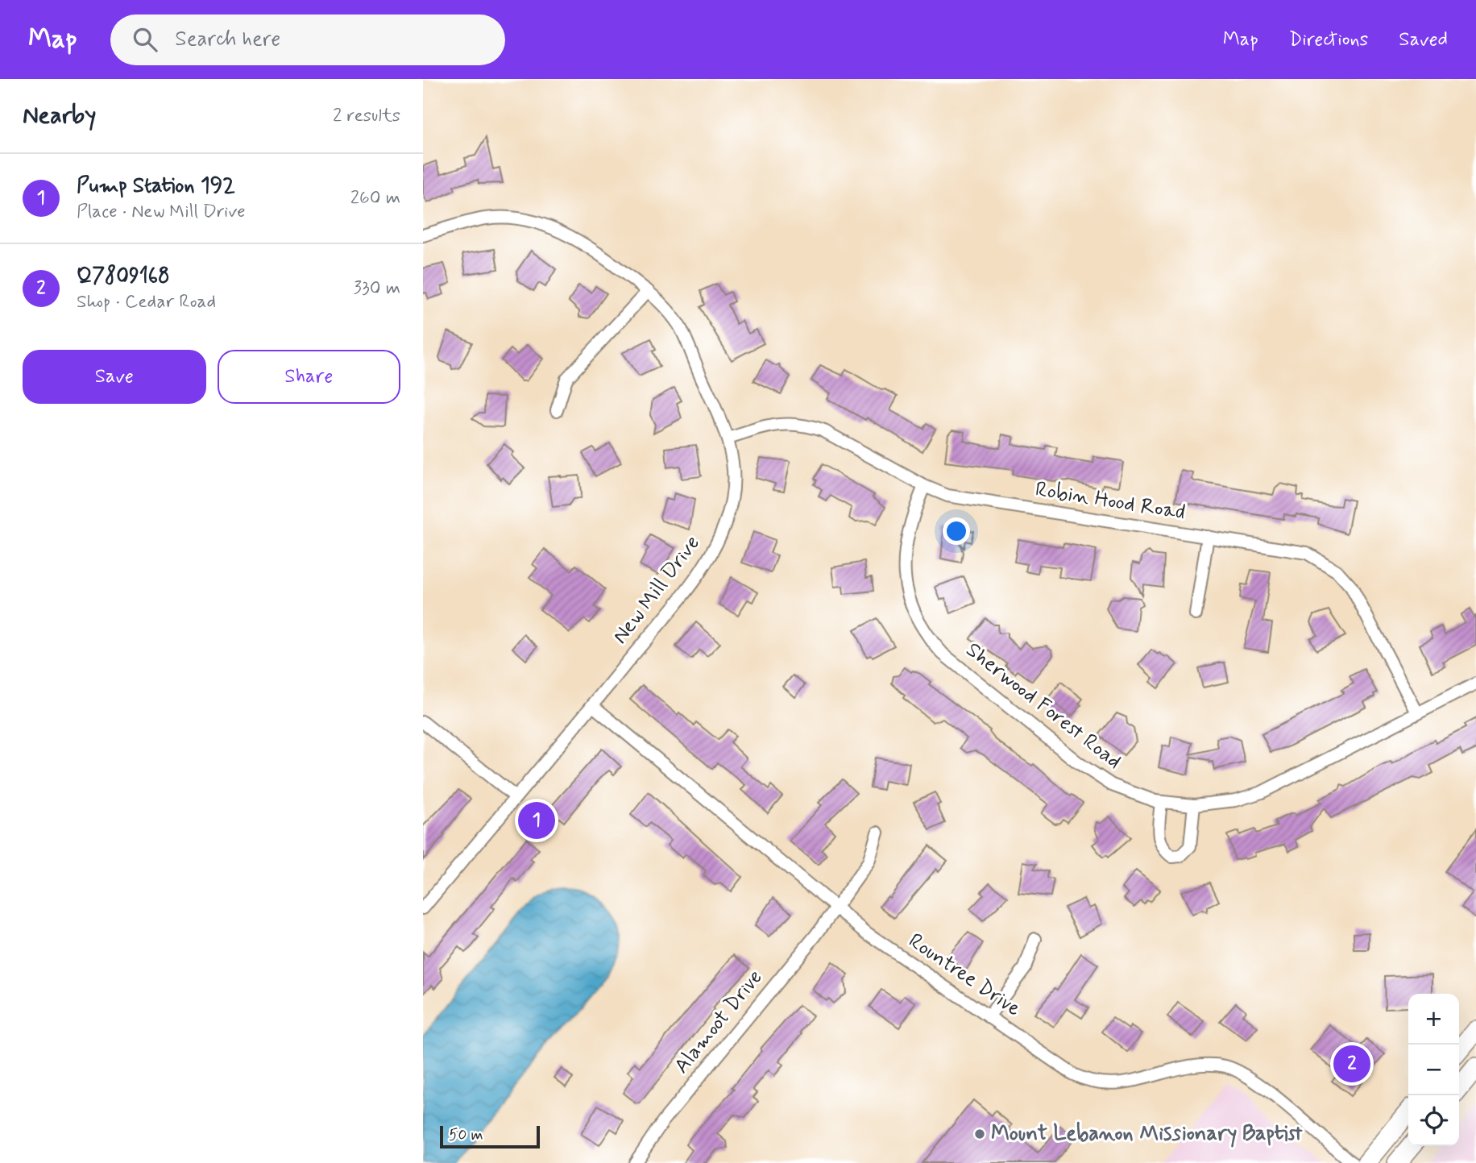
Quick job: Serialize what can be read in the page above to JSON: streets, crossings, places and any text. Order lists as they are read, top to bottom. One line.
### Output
{"streets":{"street":["Robin Hood Road","New Mill Drive","Sherwood Forest Road","Rountree Drive","Alamoot Drive"]},"crossings":[["Robin Hood Road","New Mill Drive"],["Robin Hood Road","Sherwood Forest Road"],["New Mill Drive","Rountree Drive"],["Rountree Drive","Alamoot Drive"]],"places":["Mount Lebanon Missionary Baptist"],"scale_bar":"50 m","page":{"header":"Map","search":"Search here","nav":["Map","Directions","Saved"],"heading":["Nearby","2 results"],"list":[{"mark":"1","name":"Pump Station 192","note":"Place · New Mill Drive","value":"260 m"},{"mark":"2","name":"Q7809168","note":"Shop · Cedar Road","value":"330 m"}],"buttons":["Save","Share"],"pins":["1","2"],"map_buttons":["+","−"],"scale":"50 m"}}
